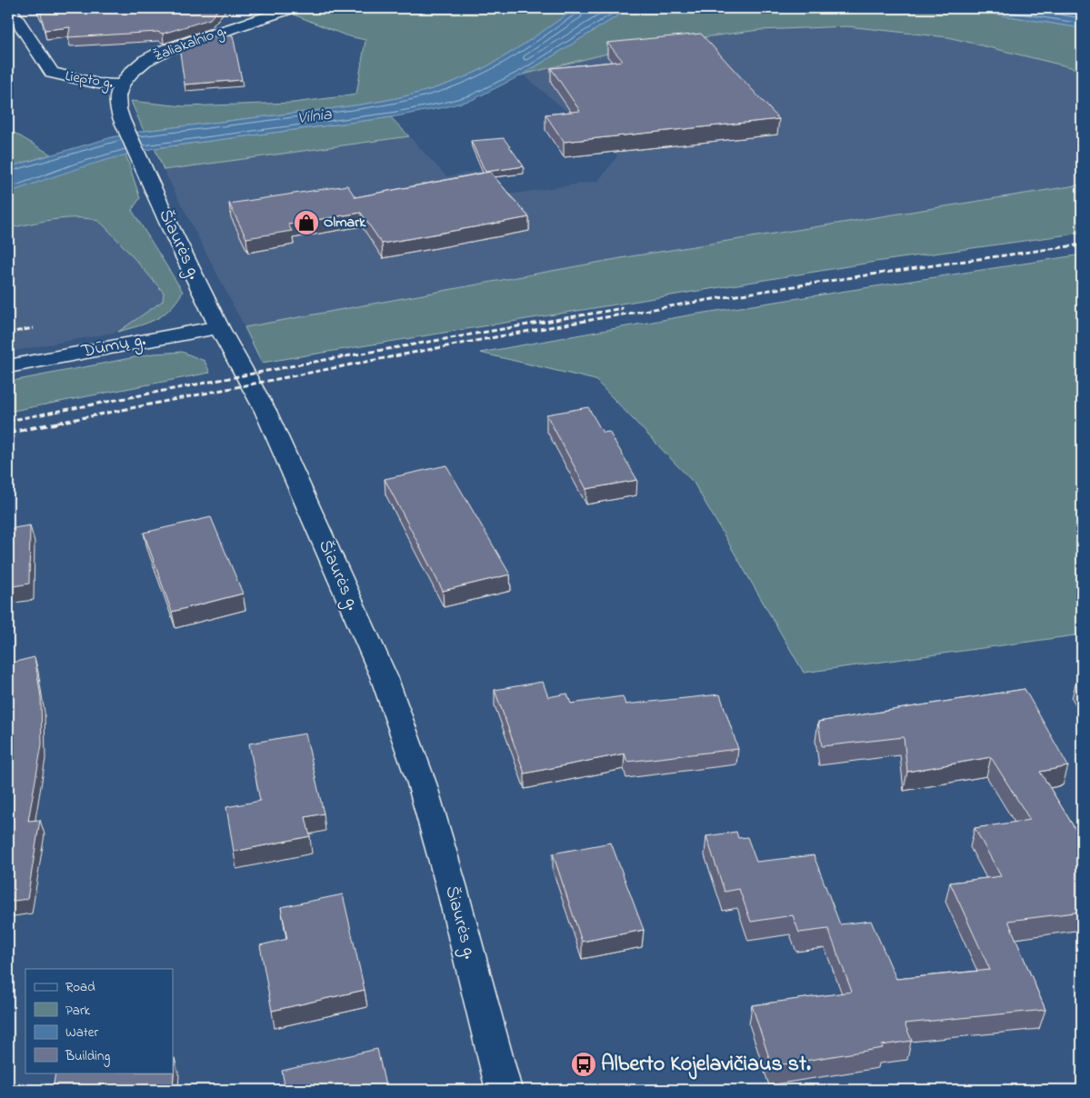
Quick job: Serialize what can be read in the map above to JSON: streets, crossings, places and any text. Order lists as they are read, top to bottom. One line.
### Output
{"streets":{"street":["Žaliakalnio g.","Liepto g.","Šiaurės g.","Dūmų g."]},"crossings":[["Žaliakalnio g.","Liepto g."],["Žaliakalnio g.","Šiaurės g."],["Liepto g.","Šiaurės g."],["Šiaurės g.","Dūmų g."]],"water":["Vilnia"],"places":{"shop":["Olmark"],"bus stop":["Alberto Kojelavičiaus st."]},"legend":["Road","Park","Water","Building"]}
